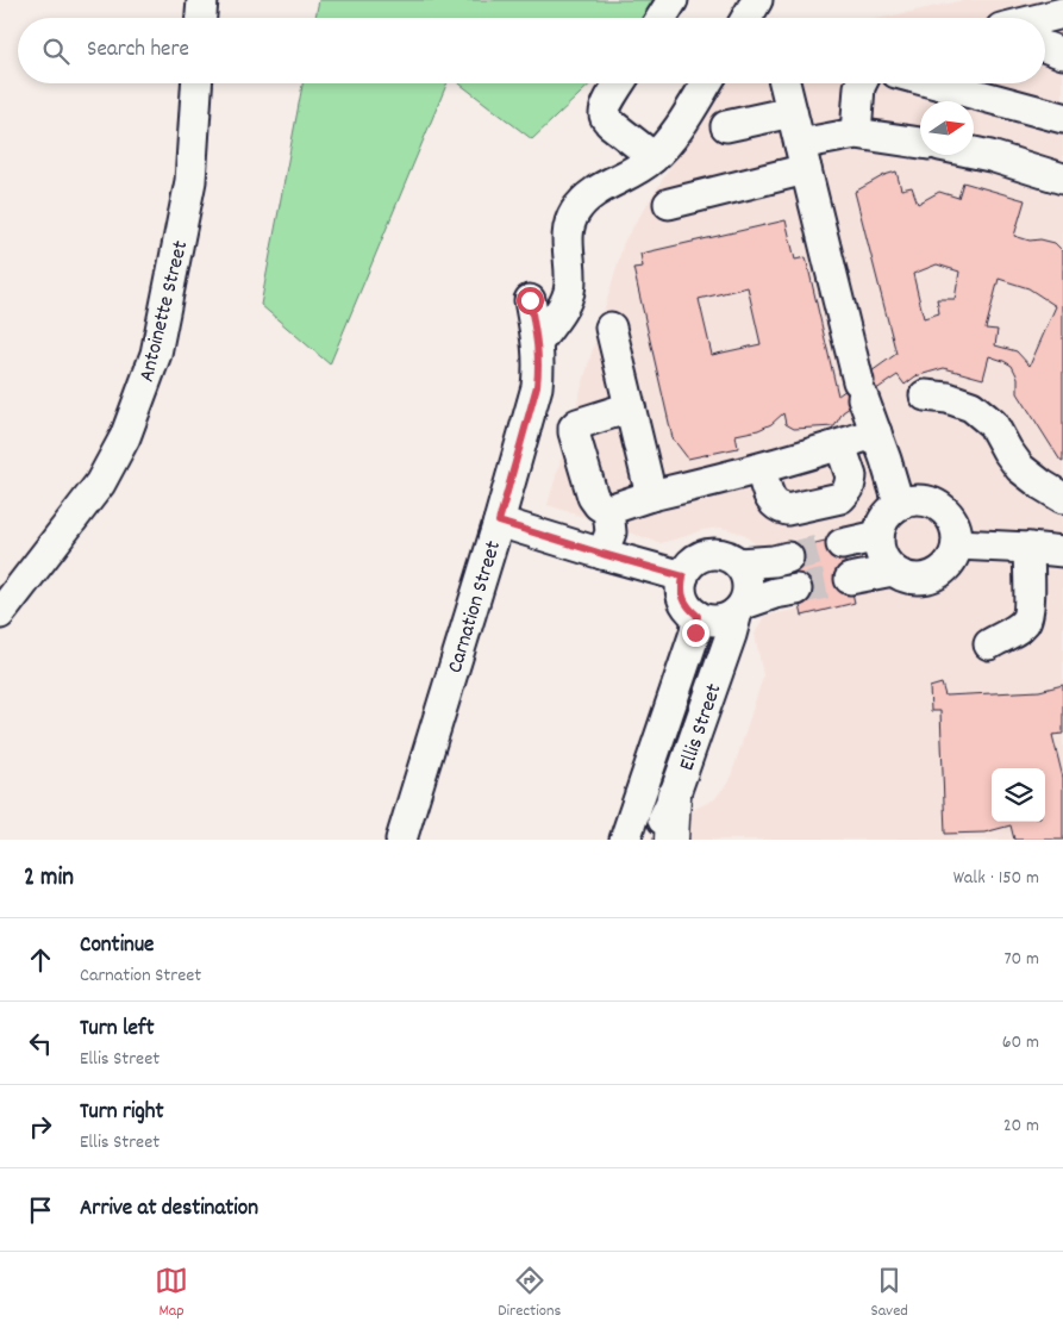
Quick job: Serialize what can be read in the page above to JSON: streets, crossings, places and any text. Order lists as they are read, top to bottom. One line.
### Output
{"streets":{"street":["Antoinette Street","Carnation Street","Ellis Street"]},"north":"right","page":{"search":"Search here","heading":["2 min","Walk · 150 m"],"list":[["Continue","Carnation Street","70 m"],["Turn left","Ellis Street","60 m"],["Turn right","Ellis Street","20 m"],"Arrive at destination"],"nav":["Map","Directions","Saved"]}}
